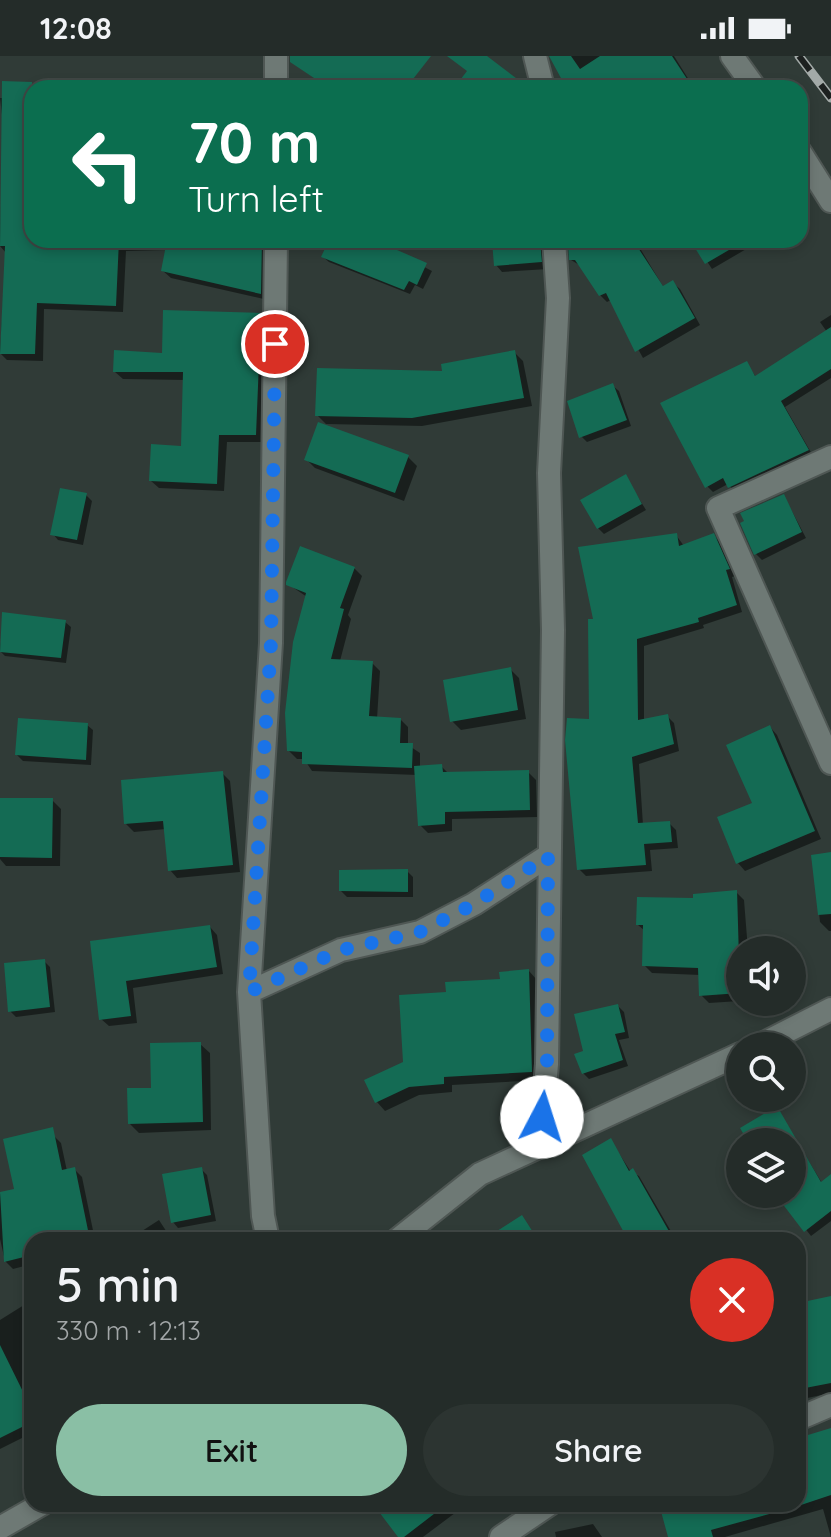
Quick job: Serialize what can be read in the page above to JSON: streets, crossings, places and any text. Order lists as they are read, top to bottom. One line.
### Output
{"page":{"status":"12:08","turn":["70 m","Turn left"],"heading":["5 min","330 m · 12:13"],"buttons":["Exit","Share"]}}
